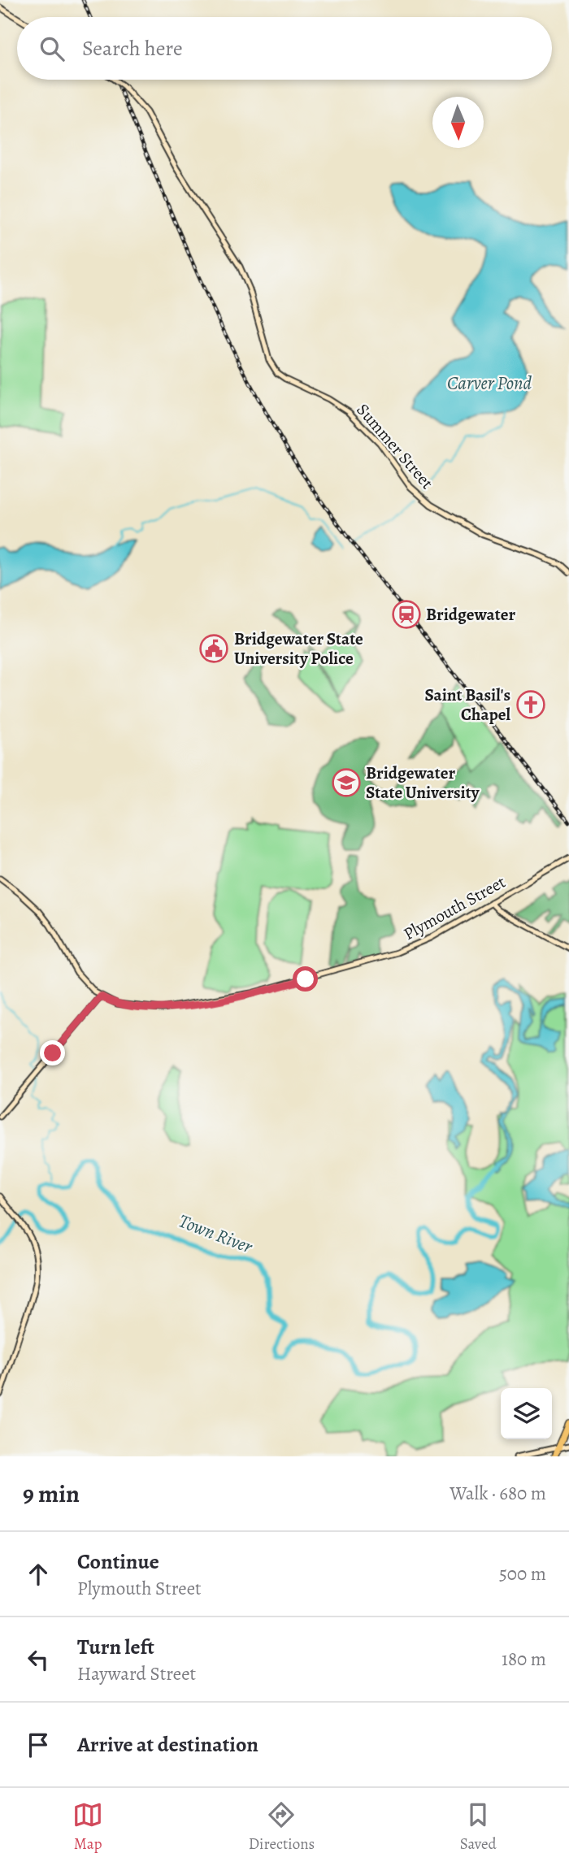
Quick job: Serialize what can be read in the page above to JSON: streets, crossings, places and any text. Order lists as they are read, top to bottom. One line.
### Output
{"streets":{"main road":["Summer Street","Plymouth Street"]},"water":["Carver Pond","Town River"],"places":{"station":["Bridgewater"],"public building":["Bridgewater State University Police"],"church":["Saint Basil's Chapel"],"school or university":["Bridgewater State University"]},"north":"bottom","page":{"search":"Search here","heading":["9 min","Walk · 680 m"],"list":[["Continue","Plymouth Street","500 m"],["Turn left","Hayward Street","180 m"],"Arrive at destination"],"nav":["Map","Directions","Saved"]}}
